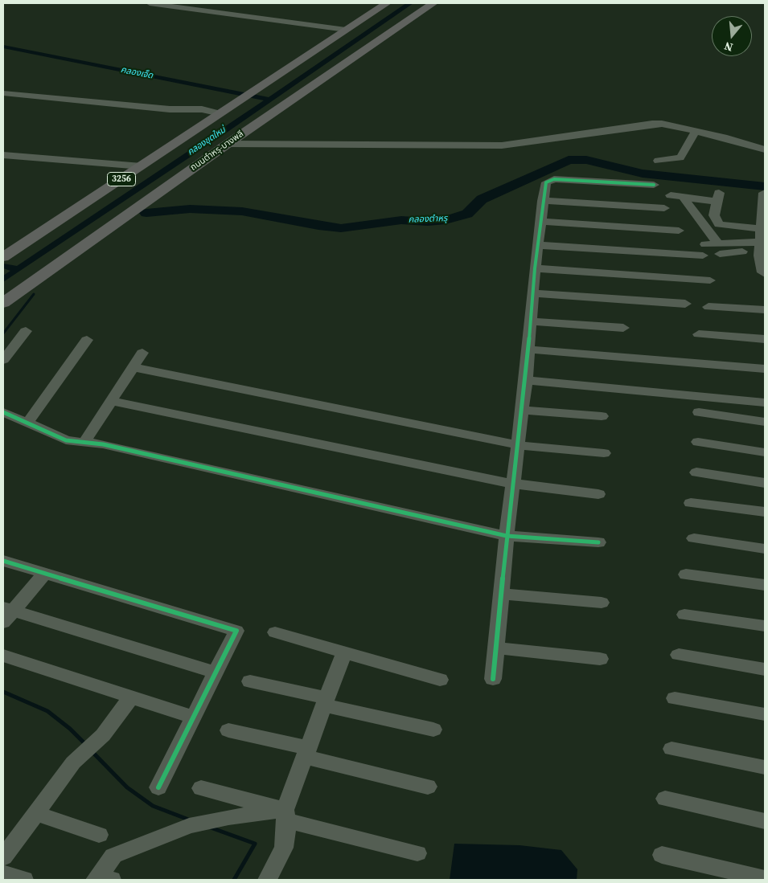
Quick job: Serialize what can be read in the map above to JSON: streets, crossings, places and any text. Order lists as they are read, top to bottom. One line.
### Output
{"streets":{"main road":["ถนนตำหรุ-บางพลี","3256"]},"water":["คลองเจ็ด","คลองขุดใหม่","คลองตำหรุ"],"north":"bottom"}
